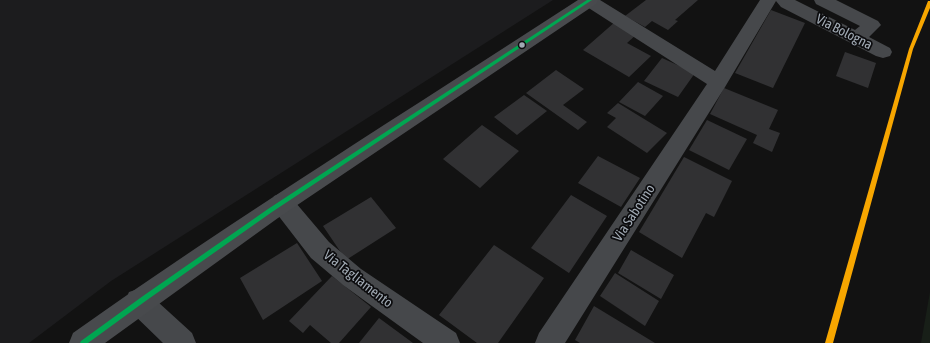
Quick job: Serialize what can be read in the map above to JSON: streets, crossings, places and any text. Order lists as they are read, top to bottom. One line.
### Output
{"streets":{"street":["Via Bologna","Via Sabotino","Via Tagliamento"]}}
